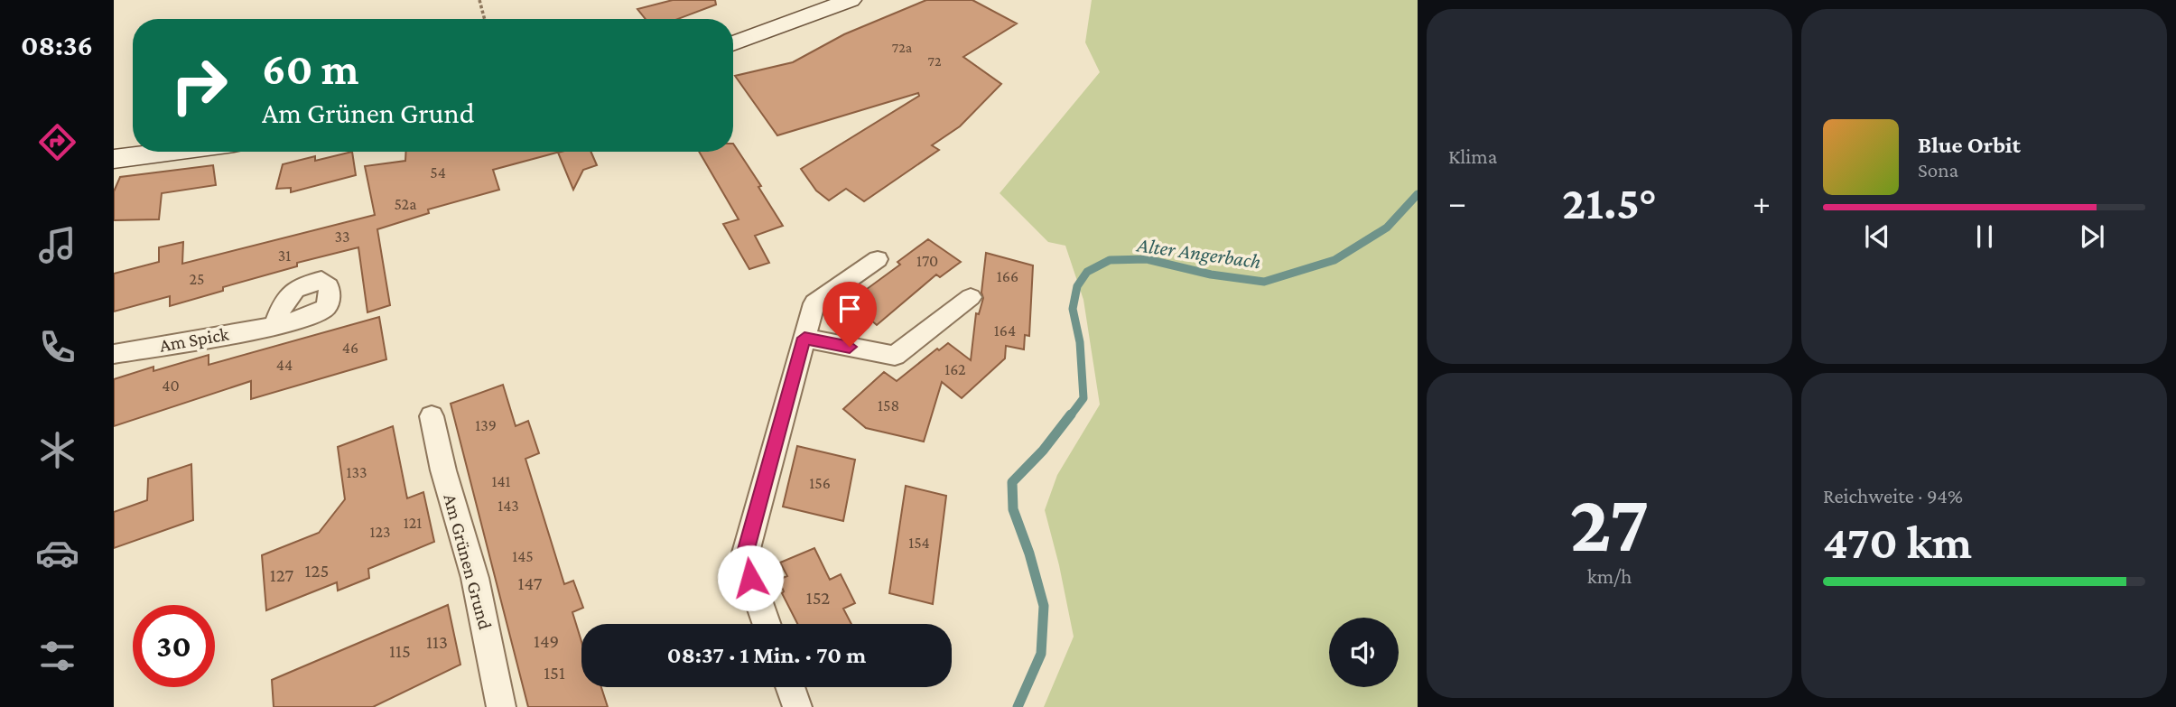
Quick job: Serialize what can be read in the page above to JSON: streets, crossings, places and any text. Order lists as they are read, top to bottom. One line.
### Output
{"streets":{"street":["Am Spick","Am Grünen Grund"]},"water":["Alter Angerbach"],"house_numbers":["72a","72","54","52a","33","31","170","166","25","164","46","44","162","40","158","139","133","141","156","143","121","123","154","145","125","127","147","152","149","113","115","151"],"page":{"tabs":"08:36","tile":["Klima",["27","km/h"],["Reichweite · 94%","470 km"]],"turn":["60 m","Am Grünen Grund"],"song":["Blue Orbit","Sona"],"heat":["−","21.5°","+"],"limit":"30","trip":"08:37 · 1 Min. · 70 m"}}
